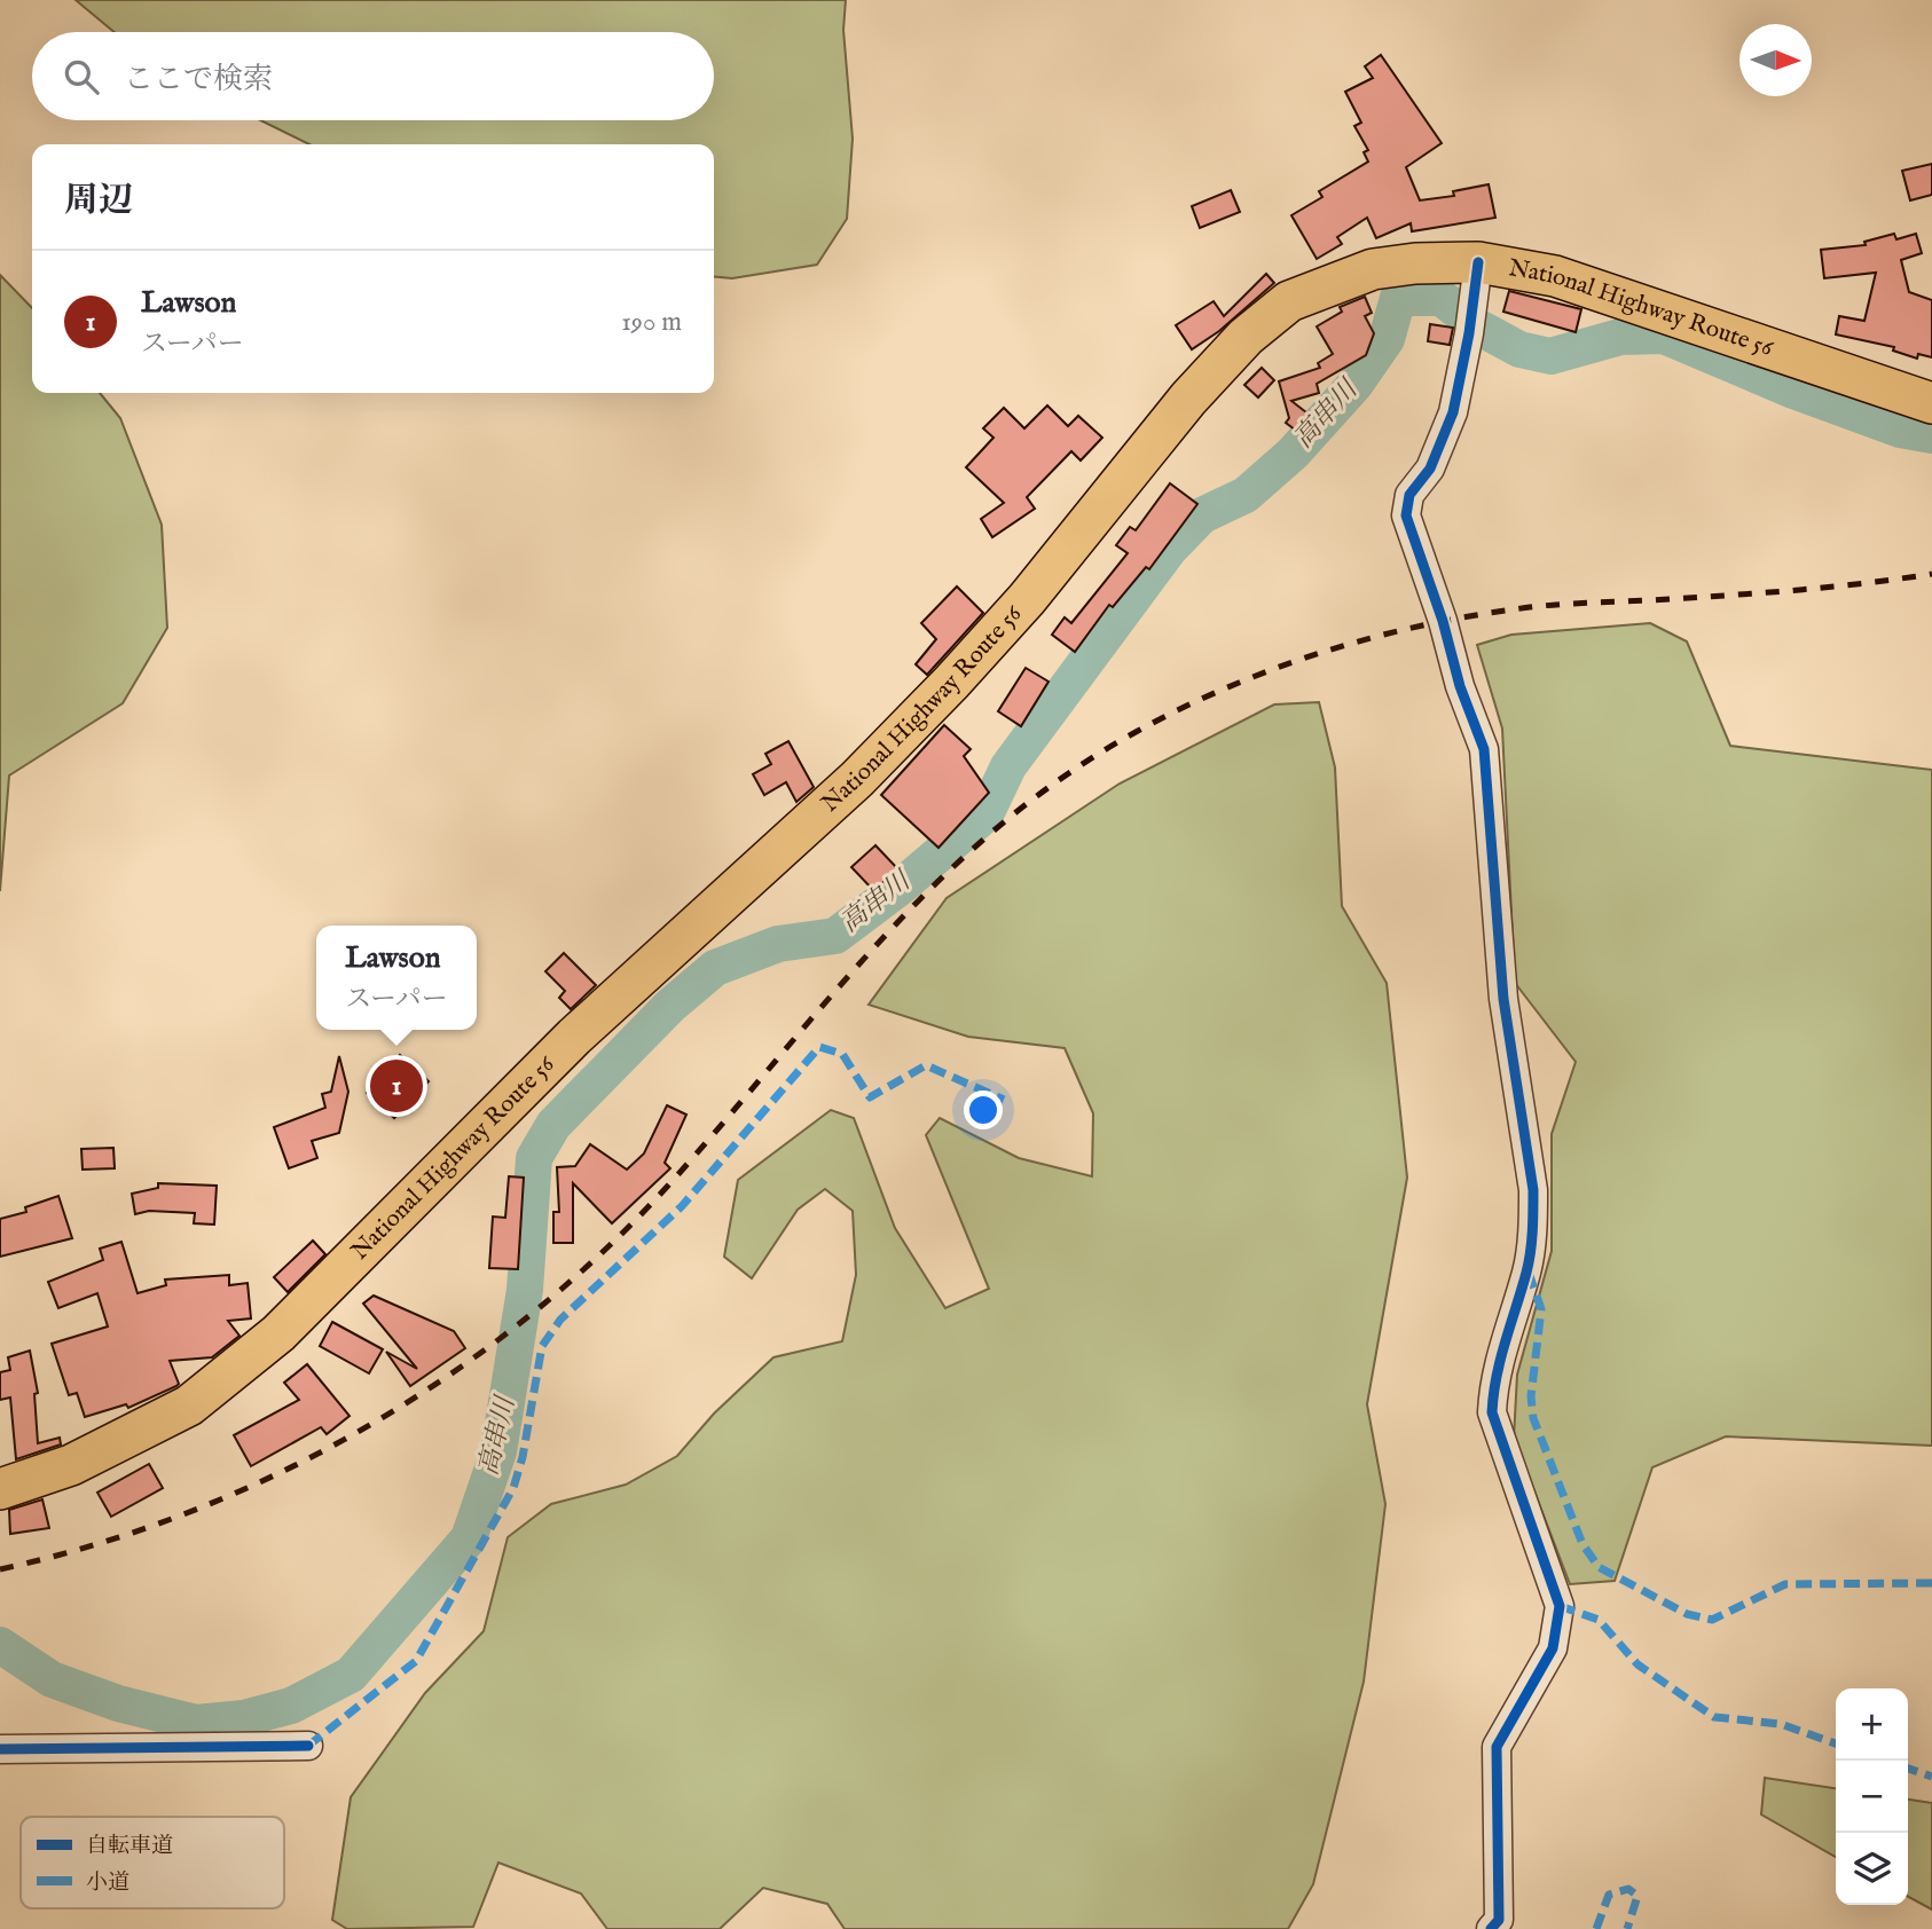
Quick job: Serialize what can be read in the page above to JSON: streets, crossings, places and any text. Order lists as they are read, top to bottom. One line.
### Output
{"streets":{"highway":["National Highway Route 56"]},"water":["高串川"],"legend":["自転車道","小道"],"north":"right","page":{"search":"ここで検索","heading":"周辺","list":[{"mark":"1","name":"Lawson","note":"スーパー","value":"190 m"}],"popup":["Lawson","スーパー"],"pins":"1","map_buttons":["+","−"]}}
